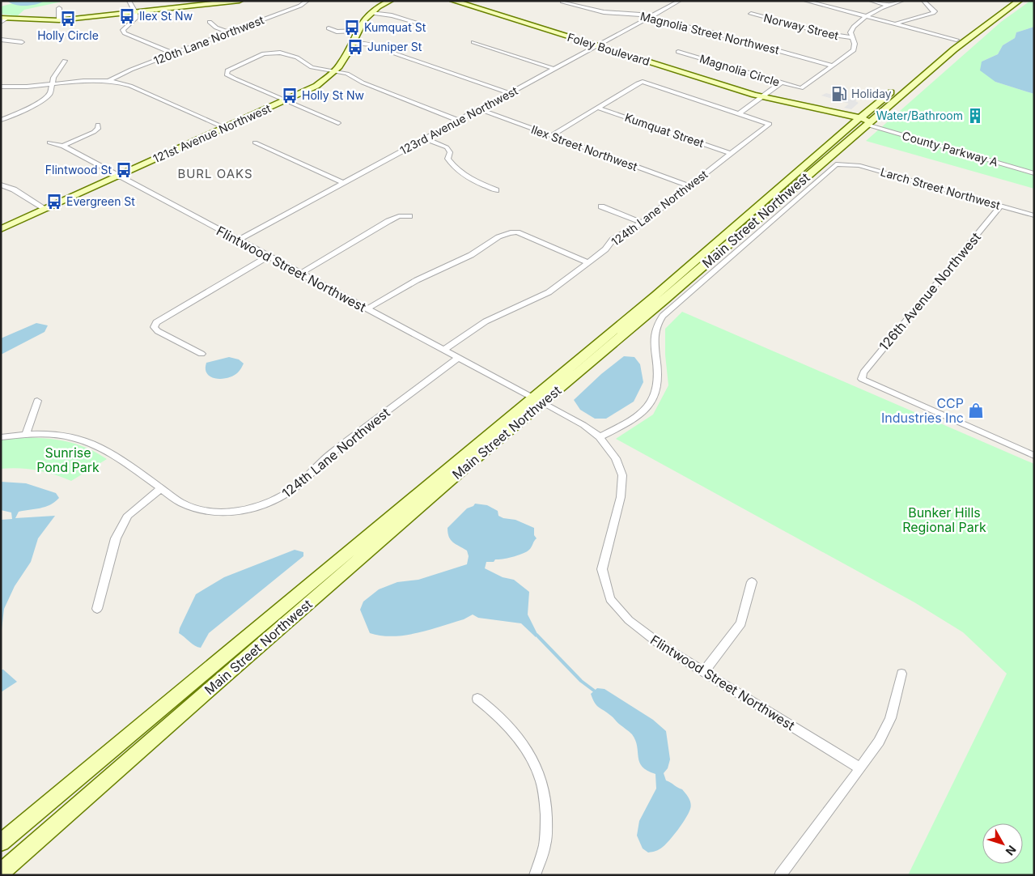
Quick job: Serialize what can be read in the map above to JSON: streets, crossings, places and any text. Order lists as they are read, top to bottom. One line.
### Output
{"streets":{"main road":["Foley Boulevard","121st Avenue Northwest","Main Street Northwest"],"street":["Norway Street","Magnolia Street Northwest","120th Lane Northwest","Magnolia Circle","123rd Avenue Northwest","Kumquat Street","Ilex Street Northwest","County Parkway A","Larch Street Northwest","124th Lane Northwest","Flintwood Street Northwest","126th Avenue Northwest"]},"crossings":[["Magnolia Street Northwest","Magnolia Circle"],["Magnolia Street Northwest","123rd Avenue Northwest"],["Foley Boulevard","123rd Avenue Northwest"],["Foley Boulevard","County Parkway A"],["Foley Boulevard","Main Street Northwest"],["123rd Avenue Northwest","Ilex Street Northwest"],["123rd Avenue Northwest","Flintwood Street Northwest"],["Kumquat Street","124th Lane Northwest"],["121st Avenue Northwest","Flintwood Street Northwest"],["Ilex Street Northwest","124th Lane Northwest"],["County Parkway A","Main Street Northwest"],["Larch Street Northwest","Flintwood Street Northwest"],["Larch Street Northwest","126th Avenue Northwest"],["124th Lane Northwest","Flintwood Street Northwest"],["Main Street Northwest","Flintwood Street Northwest"]],"districts":["BURL OAKS"],"parks":["Sunrise Pond Park","Bunker Hills Regional Park"],"places":{"bus stop":["Ilex St Nw","Holly Circle","Kumquat St","Juniper St","Holly St Nw","Flintwood St","Evergreen St"],"fuel station":["Holiday"],"building":["Water/Bathroom"],"shop":["CCP Industries Inc"]},"north":"bottom right"}
